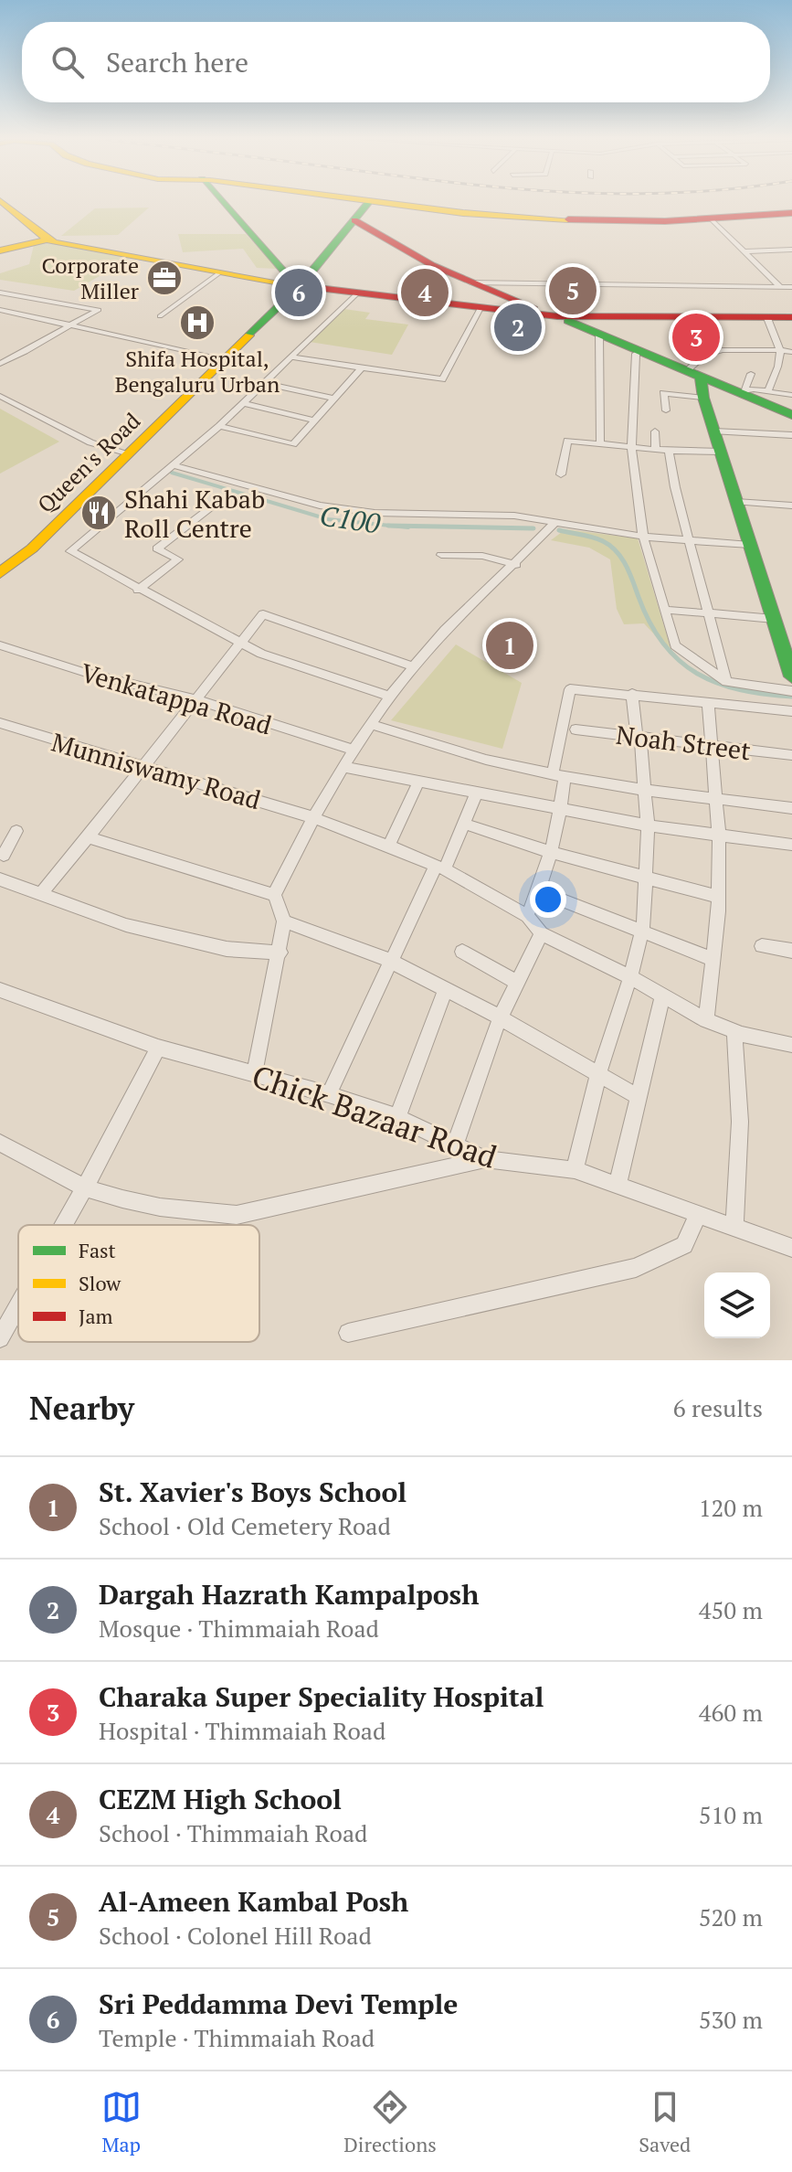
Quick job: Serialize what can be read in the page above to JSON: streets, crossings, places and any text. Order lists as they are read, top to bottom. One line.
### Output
{"streets":{"street":["Queen's Road","Venkatappa Road","Noah Street","Munniswamy Road","Chick Bazaar Road"]},"water":["C100"],"places":{"office":["Corporate Miller"],"hospital":["Shifa Hospital, Bengaluru Urban"],"restaurant":["Shahi Kabab Roll Centre"]},"legend":["Fast","Slow","Jam"],"page":{"search":"Search here","pins":["5","4","6","2","3","1"],"heading":["Nearby","6 results"],"list":[{"mark":"1","name":"St. Xavier's Boys School","note":"School · Old Cemetery Road","value":"120 m"},{"mark":"2","name":"Dargah Hazrath Kampalposh","note":"Mosque · Thimmaiah Road","value":"450 m"},{"mark":"3","name":"Charaka Super Speciality Hospital","note":"Hospital · Thimmaiah Road","value":"460 m"},{"mark":"4","name":"CEZM High School","note":"School · Thimmaiah Road","value":"510 m"},{"mark":"5","name":"Al-Ameen Kambal Posh","note":"School · Colonel Hill Road","value":"520 m"},{"mark":"6","name":"Sri Peddamma Devi Temple","note":"Temple · Thimmaiah Road","value":"530 m"}],"nav":["Map","Directions","Saved"]}}
